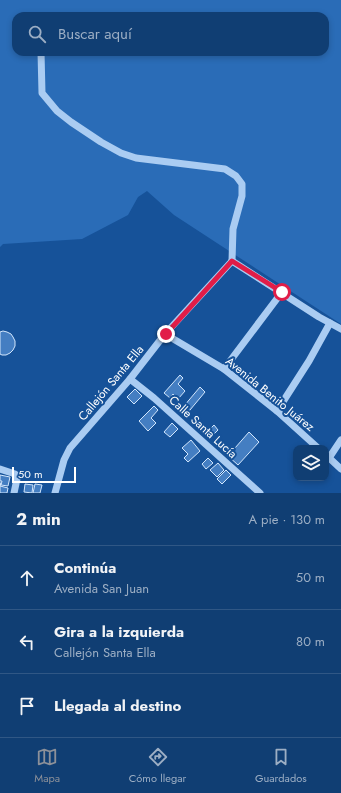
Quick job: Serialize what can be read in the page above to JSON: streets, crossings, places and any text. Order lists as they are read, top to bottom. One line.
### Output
{"streets":{"street":["Callejón Santa Ella","Avenida Benito Juárez","Calle Santa Lucía"]},"crossings":[["Callejón Santa Ella","Avenida Benito Juárez"],["Callejón Santa Ella","Calle Santa Lucía"]],"scale_bar":"50 m","page":{"search":"Buscar aquí","scale":"50 m","heading":["2 min","A pie · 130 m"],"list":[["Continúa","Avenida San Juan","50 m"],["Gira a la izquierda","Callejón Santa Ella","80 m"],"Llegada al destino"],"nav":["Mapa","Cómo llegar","Guardados"]}}
